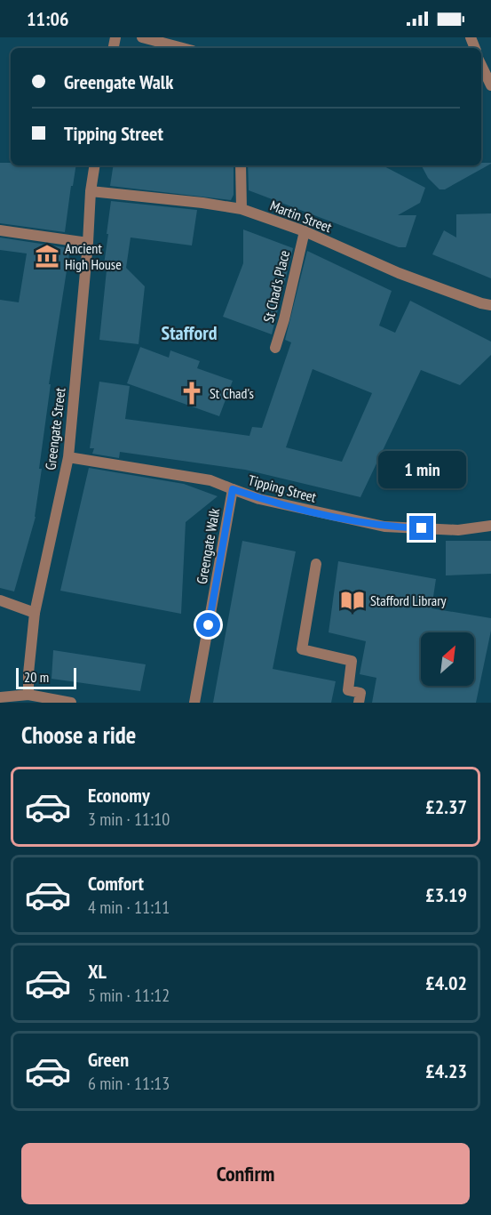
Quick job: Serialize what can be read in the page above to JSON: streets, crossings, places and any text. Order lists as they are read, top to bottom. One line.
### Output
{"streets":{"street":["Martin Street","St Chad's Place","Greengate Street","Tipping Street","Greengate Walk"]},"crossings":[["Martin Street","St Chad's Place"],["Martin Street","Greengate Street"],["Greengate Street","Tipping Street"],["Tipping Street","Greengate Walk"]],"districts":["Stafford"],"places":{"museum":["Ancient High House"],"church":["St Chad's"],"library":["Stafford Library"]},"scale_bar":"20 m","north":"top right","page":{"status":"11:06","banner":["Greengate Walk","Tipping Street"],"bubble":"1 min","scale":"20 m","heading":"Choose a ride","list":[{"name":"Economy","note":"3 min · 11:10","value":"£2.37"},{"name":"Comfort","note":"4 min · 11:11","value":"£3.19"},{"name":"XL","note":"5 min · 11:12","value":"£4.02"},{"name":"Green","note":"6 min · 11:13","value":"£4.23"}],"buttons":"Confirm"}}
